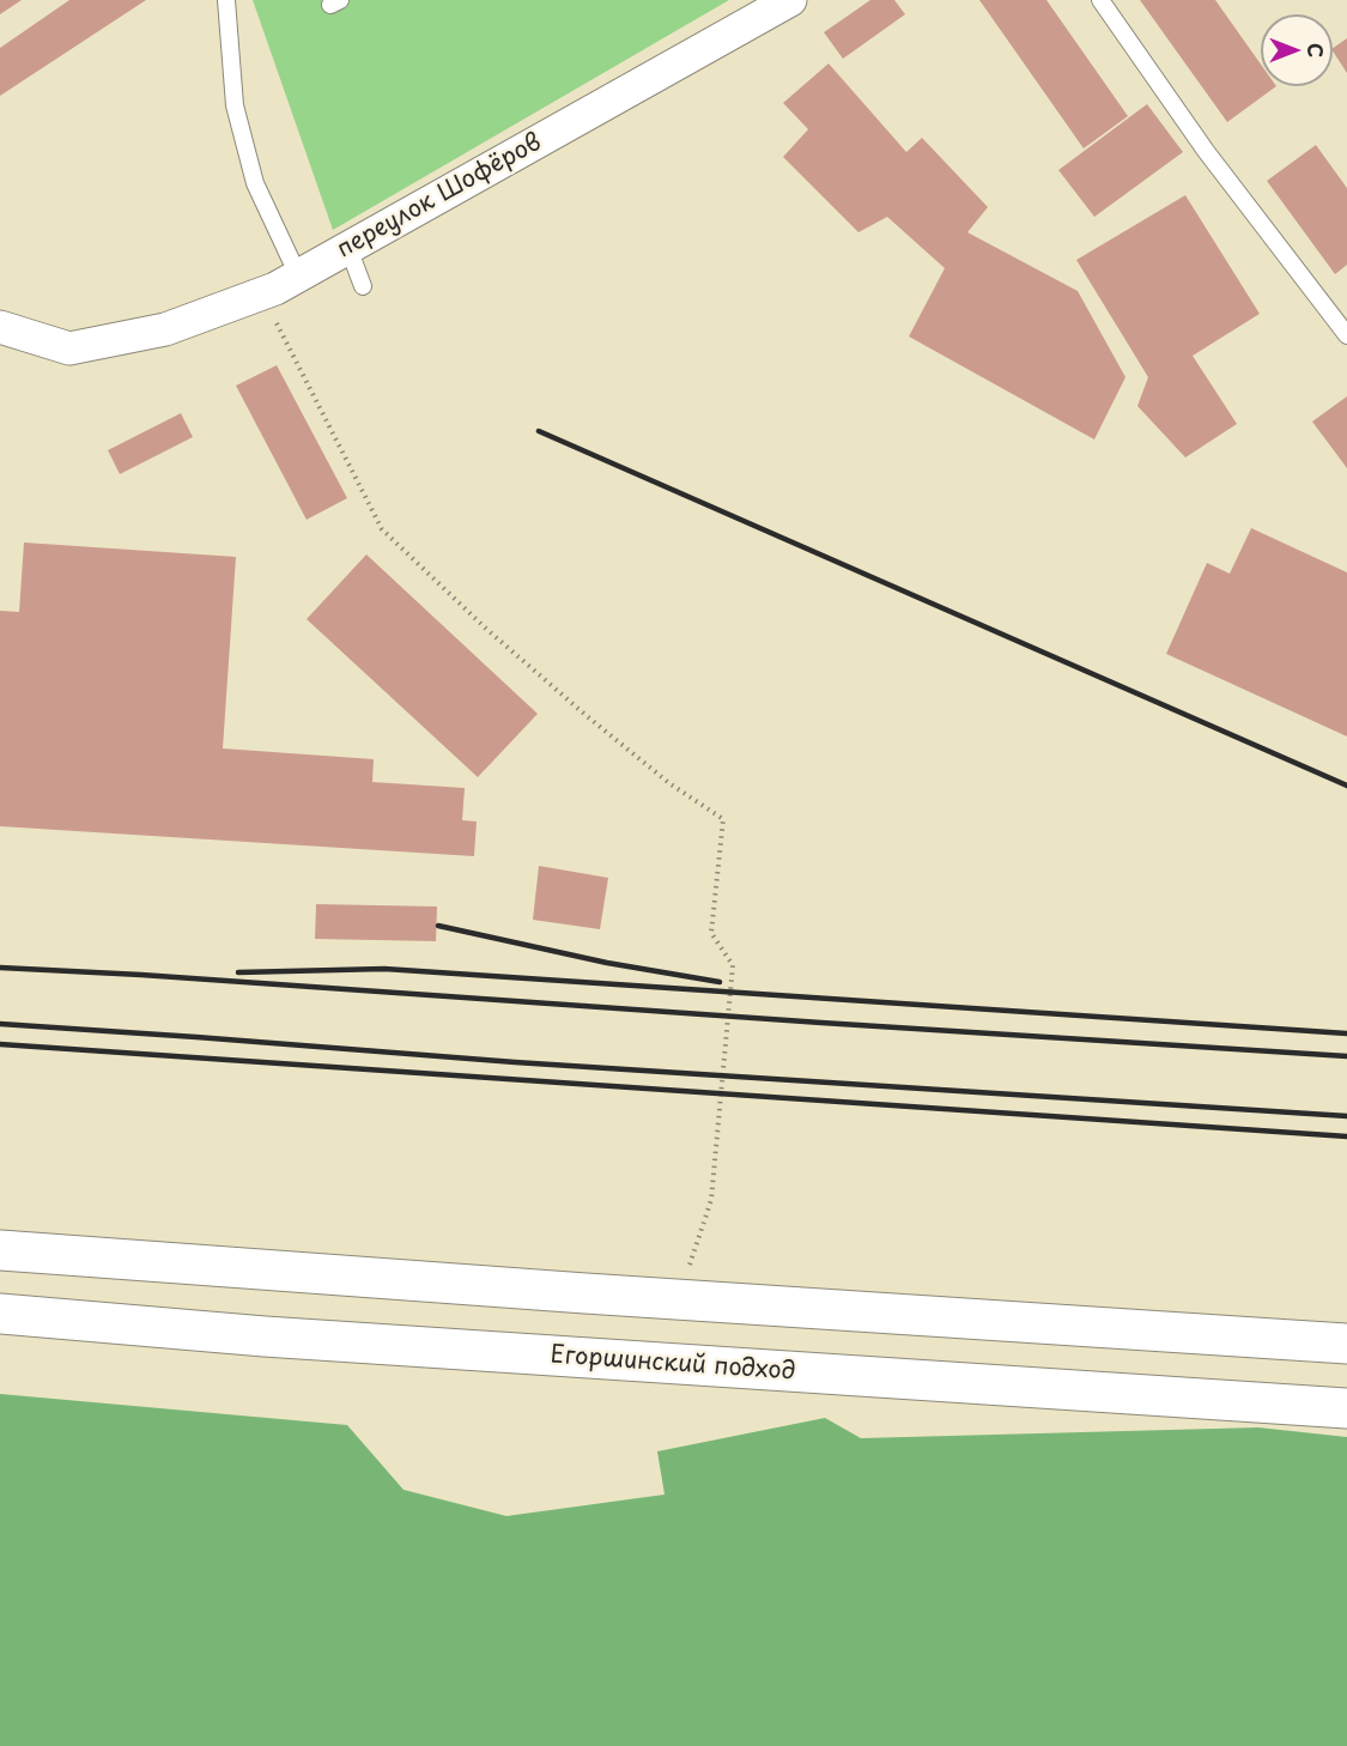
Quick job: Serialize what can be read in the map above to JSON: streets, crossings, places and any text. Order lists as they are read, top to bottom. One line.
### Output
{"streets":{"main road":["Егоршинский подход"],"street":["переулок Шофёров"]},"north":"right"}
